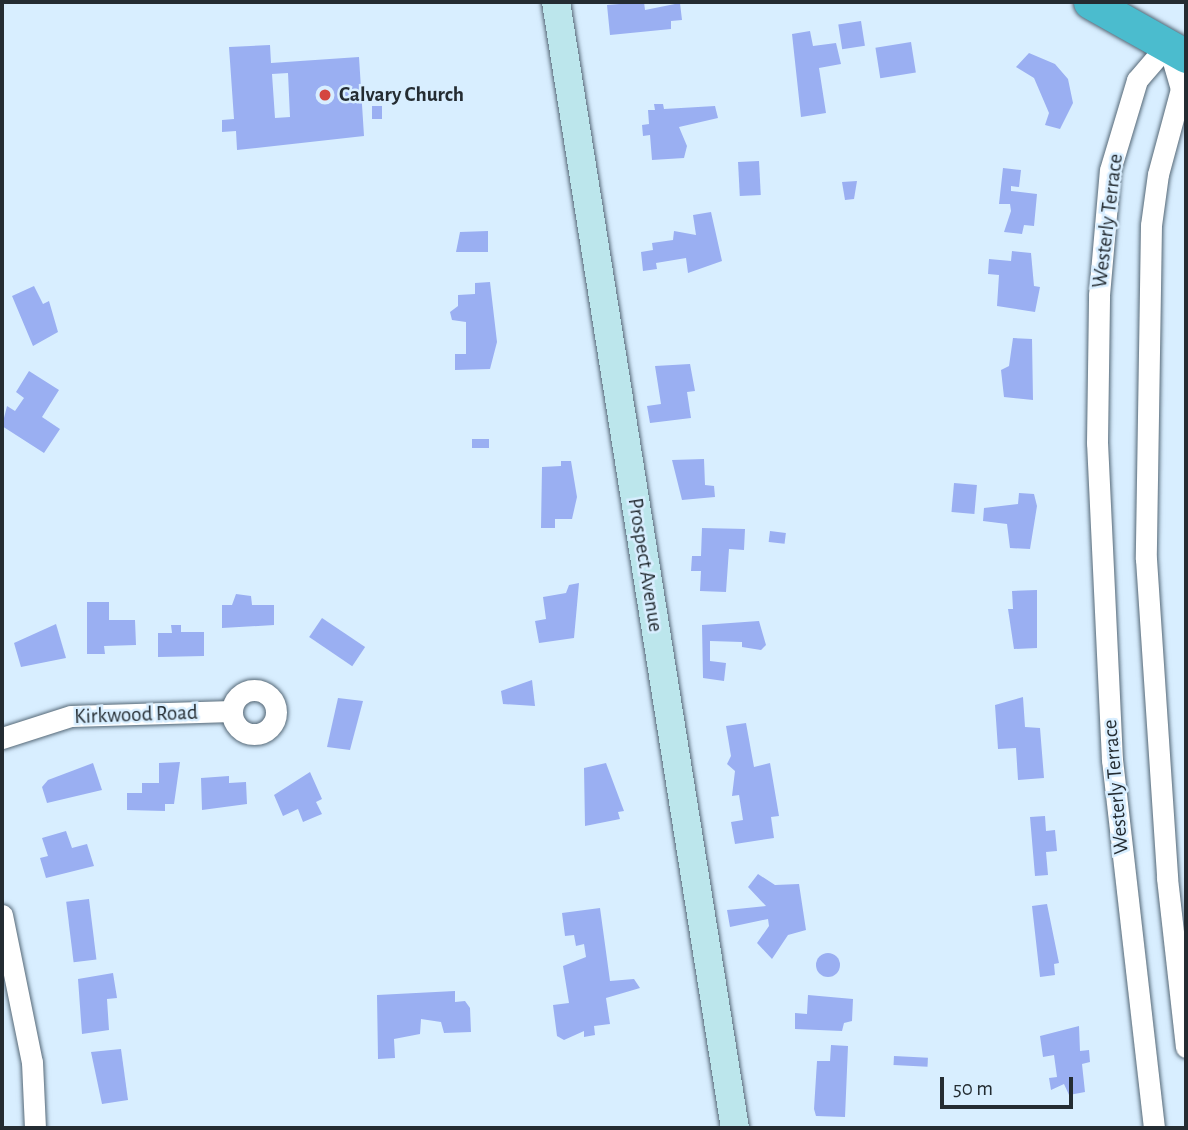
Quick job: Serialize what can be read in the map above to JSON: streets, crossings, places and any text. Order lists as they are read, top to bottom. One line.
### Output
{"streets":{"main road":["Prospect Avenue"],"street":["Westerly Terrace","Kirkwood Road"]},"places":["Calvary Church"],"scale_bar":"50 m"}
